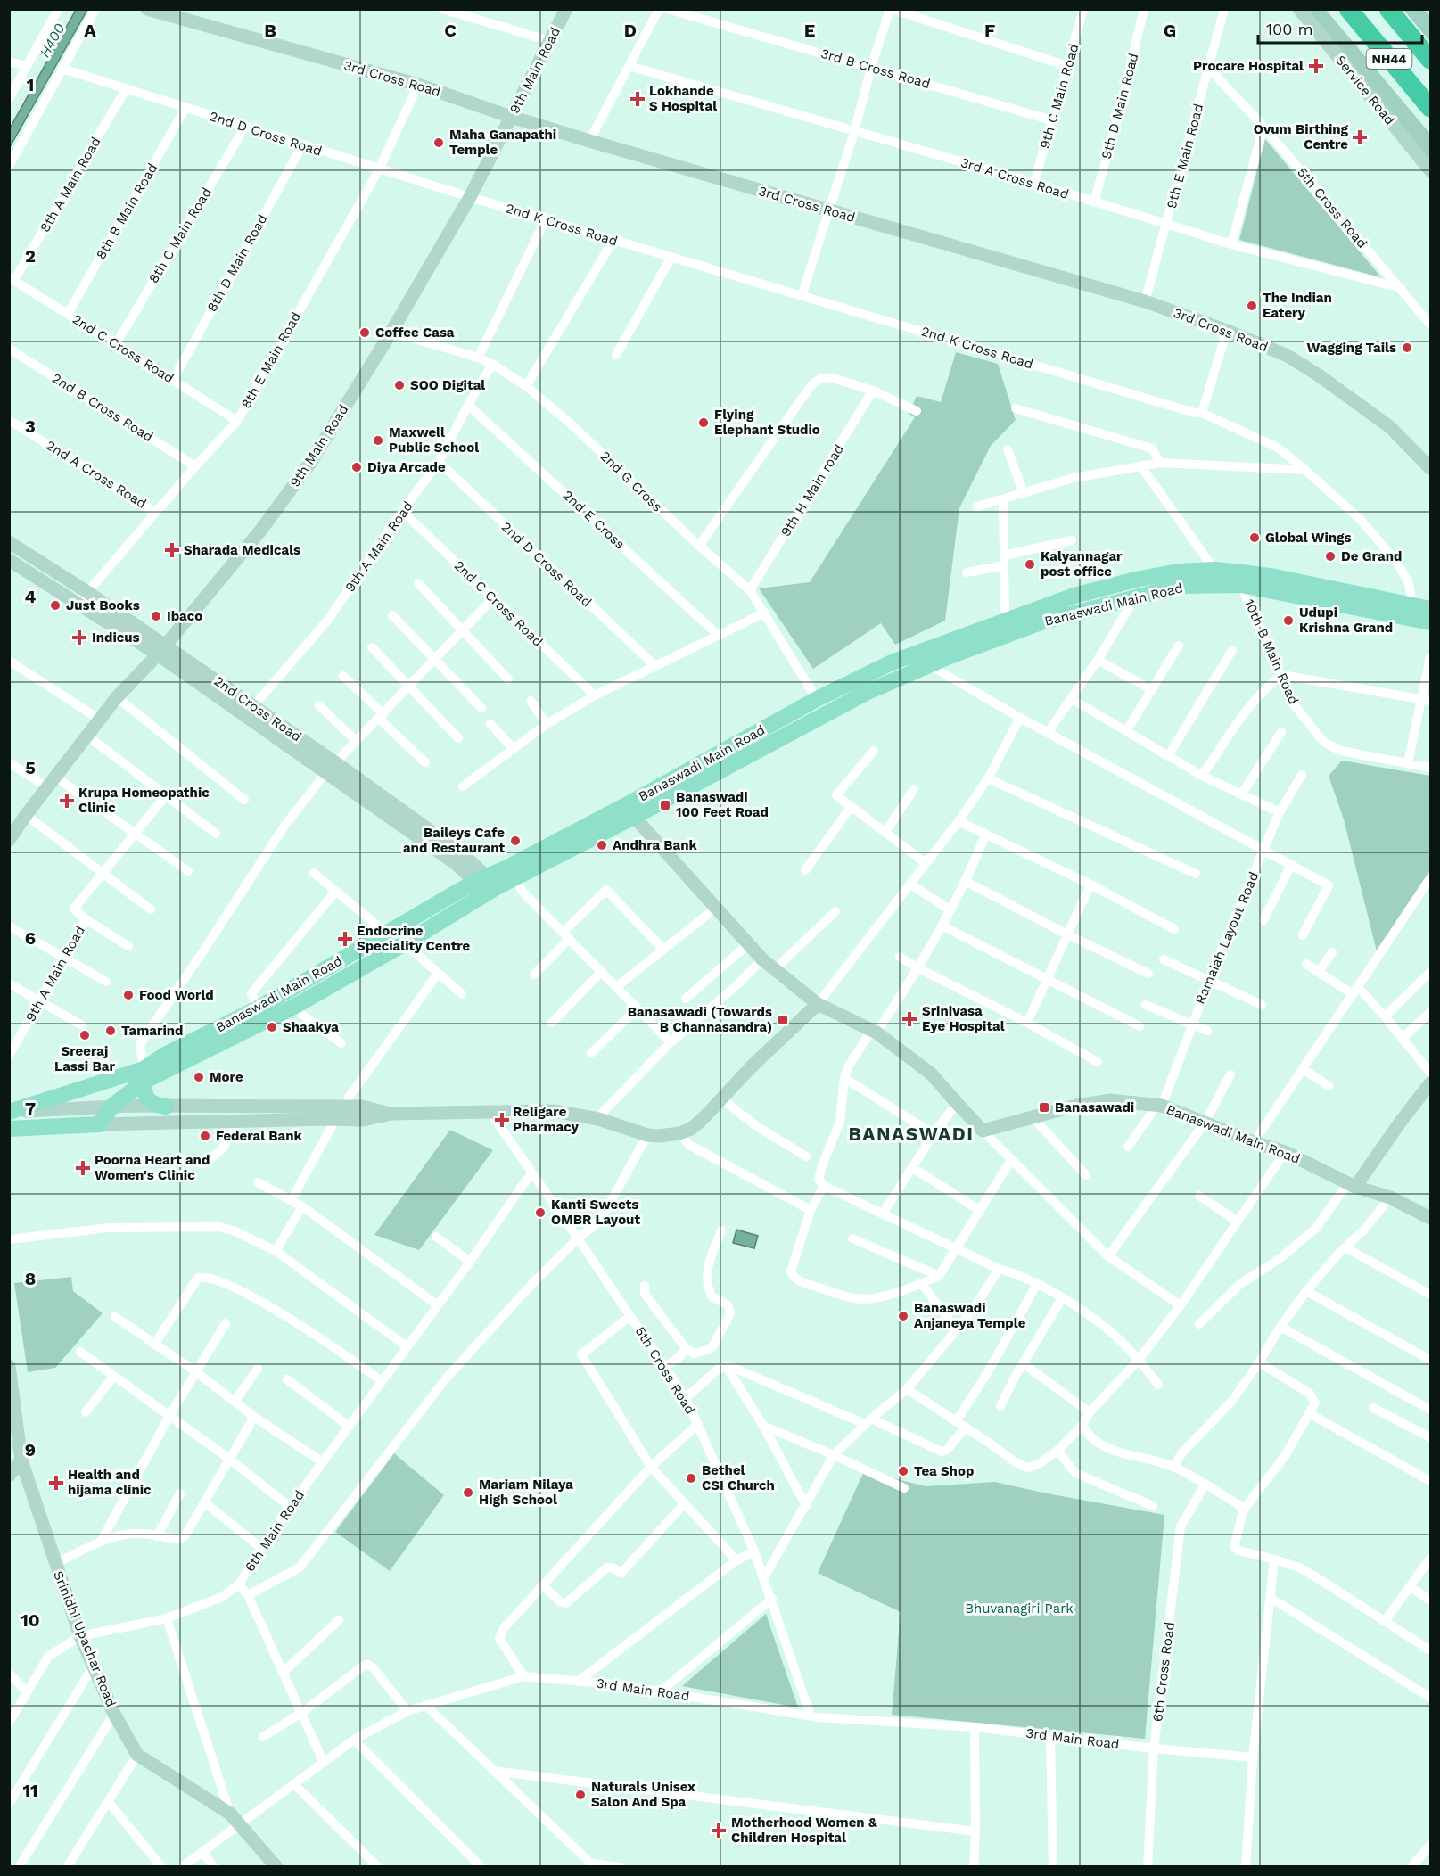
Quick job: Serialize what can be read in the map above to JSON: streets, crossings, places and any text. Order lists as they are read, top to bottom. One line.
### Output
{"streets":{"highway":["NH44"],"main road":["Banaswadi Main Road"],"street":["3rd B Cross Road","9th Main Road","3rd Cross Road","Service Road","9th C Main Road","9th D Main Road","2nd D Cross Road","9th E Main Road","3rd A Cross Road","8th A Main Road","5th Cross Road","8th B Main Road","2nd K Cross Road","8th C Main Road","8th D Main Road","2nd C Cross Road","8th E Main Road","2nd B Cross Road","2nd A Cross Road","2nd G Cross","9th H Main road","2nd E Cross","9th A Main Road","10th B Main Road","2nd Cross Road","Ramaiah Layout Road","6th Main Road","Srinidhi Upachar Road","6th Cross Road","3rd Main Road"]},"crossings":[["3rd B Cross Road","9th C Main Road"],["9th Main Road","3rd Cross Road"],["9th Main Road","2nd D Cross Road"],["9th Main Road","2nd K Cross Road"],["9th Main Road","2nd G Cross"],["9th Main Road","2nd Cross Road"],["3rd Cross Road","9th E Main Road"],["3rd Cross Road","8th E Main Road"],["9th C Main Road","3rd A Cross Road"],["9th D Main Road","3rd A Cross Road"],["2nd D Cross Road","8th A Main Road"],["2nd D Cross Road","8th B Main Road"],["2nd D Cross Road","2nd K Cross Road"],["2nd D Cross Road","8th C Main Road"],["2nd D Cross Road","8th D Main Road"],["2nd D Cross Road","8th E Main Road"],["2nd D Cross Road","9th A Main Road"],["9th E Main Road","3rd A Cross Road"],["9th E Main Road","5th Cross Road"],["3rd A Cross Road","5th Cross Road"],["8th A Main Road","2nd C Cross Road"],["5th Cross Road","Banaswadi Main Road"],["5th Cross Road","6th Main Road"],["5th Cross Road","3rd Main Road"],["8th B Main Road","2nd C Cross Road"],["2nd K Cross Road","Banaswadi Main Road"],["8th C Main Road","2nd C Cross Road"],["8th D Main Road","2nd C Cross Road"],["2nd C Cross Road","8th E Main Road"],["2nd C Cross Road","9th A Main Road"],["8th E Main Road","2nd B Cross Road"],["8th E Main Road","2nd A Cross Road"],["8th E Main Road","2nd Cross Road"],["2nd G Cross","9th H Main road"],["2nd G Cross","9th A Main Road"],["2nd G Cross","Banaswadi Main Road"],["2nd E Cross","9th A Main Road"],["9th A Main Road","2nd Cross Road"],["Banaswadi Main Road","10th B Main Road"],["Banaswadi Main Road","2nd Cross Road"],["Banaswadi Main Road","Ramaiah Layout Road"],["Banaswadi Main Road","6th Main Road"],["Srinidhi Upachar Road","3rd Main Road"],["6th Cross Road","3rd Main Road"]],"districts":["BANASWADI"],"water":["H400"],"parks":["Bhuvanagiri Park"],"places":{"health":["Procare Hospital","Lokhande S Hospital","Ovum Birthing Centre","Sharada Medicals","Indicus","Krupa Homeopathic Clinic","Endocrine Speciality Centre","Srinivasa Eye Hospital","Religare Pharmacy","Poorna Heart and Women's Clinic","Health and hijama clinic","Motherhood Women & Children Hospital"],"other":["Maha Ganapathi Temple","The Indian Eatery","Coffee Casa","Wagging Tails","SOO Digital","Flying Elephant Studio","Maxwell Public School","Diya Arcade","Global Wings","De Grand","Kalyannagar post office","Just Books","Ibaco","Udupi Krishna Grand","Baileys Cafe and Restaurant","Andhra Bank","Food World","Shaakya","Tamarind","Sreeraj Lassi Bar","More","Federal Bank","Kanti Sweets OMBR Layout","Banaswadi Anjaneya Temple","Tea Shop","Bethel CSI Church","Mariam Nilaya High School","Naturals Unisex Salon And Spa"],"transit":["Banaswadi 100 Feet Road","Banasawadi (Towards B Channasandra)","Banasawadi"]},"scale_bar":"100 m","grid":{"columns":["A","B","C","D","E","F","G"],"rows":["1","2","3","4","5","6","7","8","9","10","11"]}}
